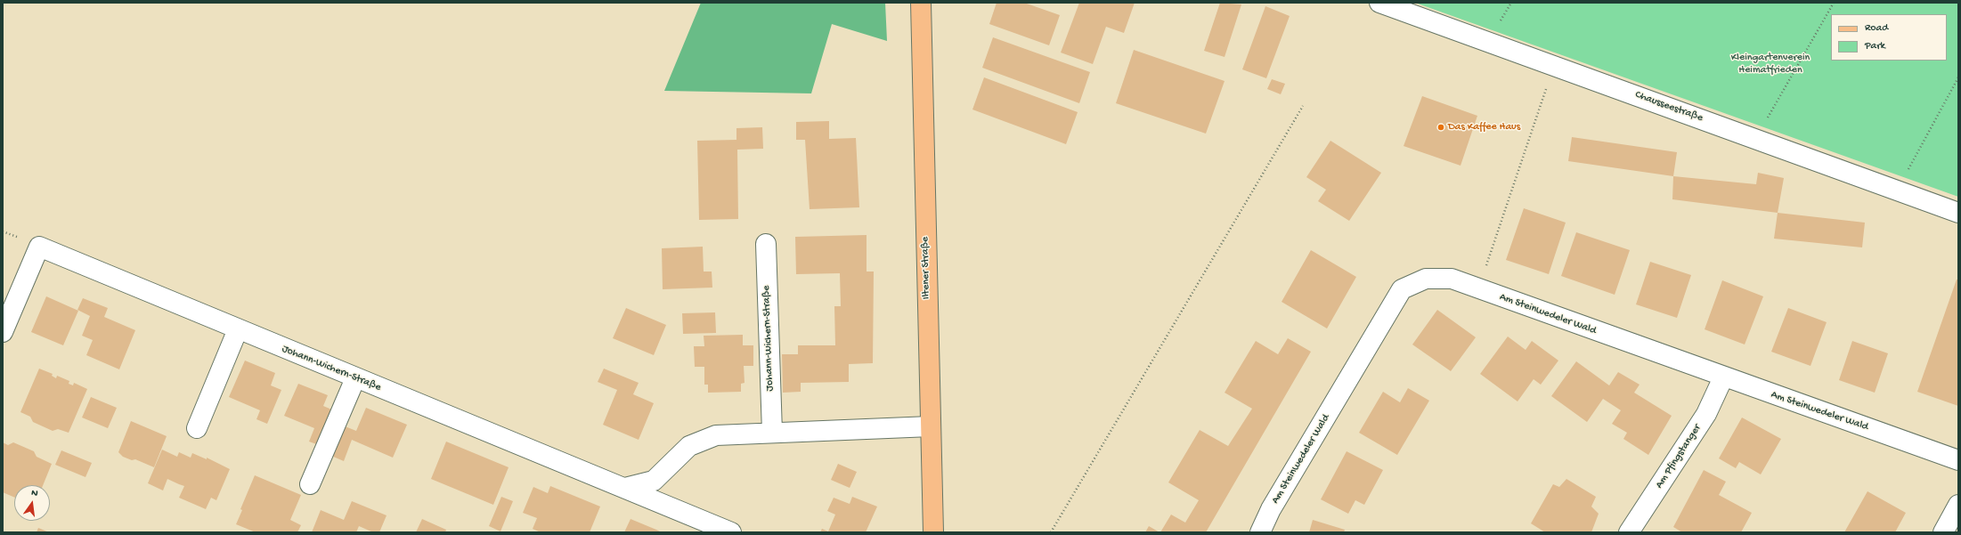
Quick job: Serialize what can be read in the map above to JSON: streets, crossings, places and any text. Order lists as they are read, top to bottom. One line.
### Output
{"streets":{"main road":["Iltener Straße"],"street":["Chausseestraße","Am Steinwedeler Wald","Johann-Wichern-Straße","Am Pfingstanger"]},"crossings":[["Am Steinwedeler Wald","Am Pfingstanger"]],"parks":["Kleingartenverein Heimatfrieden"],"places":["Das Kaffee Haus"],"legend":["Road","Park"],"north":"top"}
